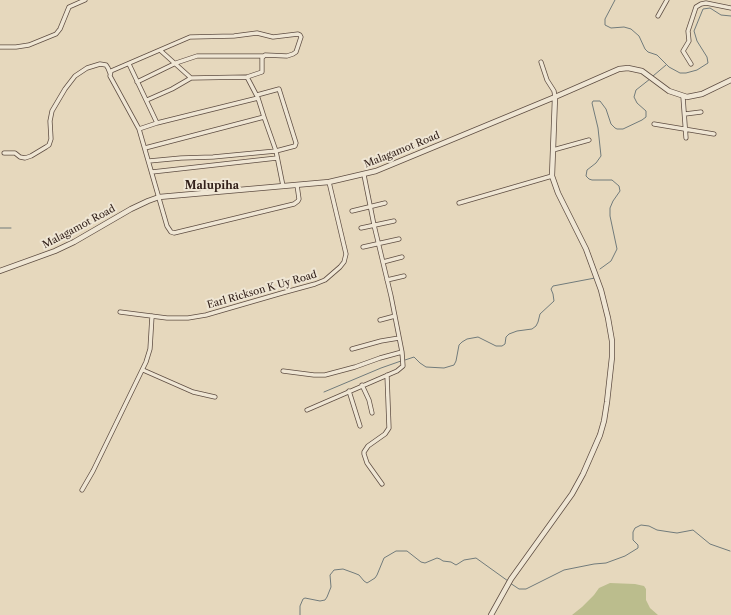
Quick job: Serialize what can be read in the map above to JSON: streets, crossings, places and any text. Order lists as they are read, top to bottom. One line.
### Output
{"streets":{"street":["Malagamot Road","Earl Rickson K Uy Road"]},"crossings":[["Malagamot Road","Earl Rickson K Uy Road"]],"districts":["Malupiha"]}
